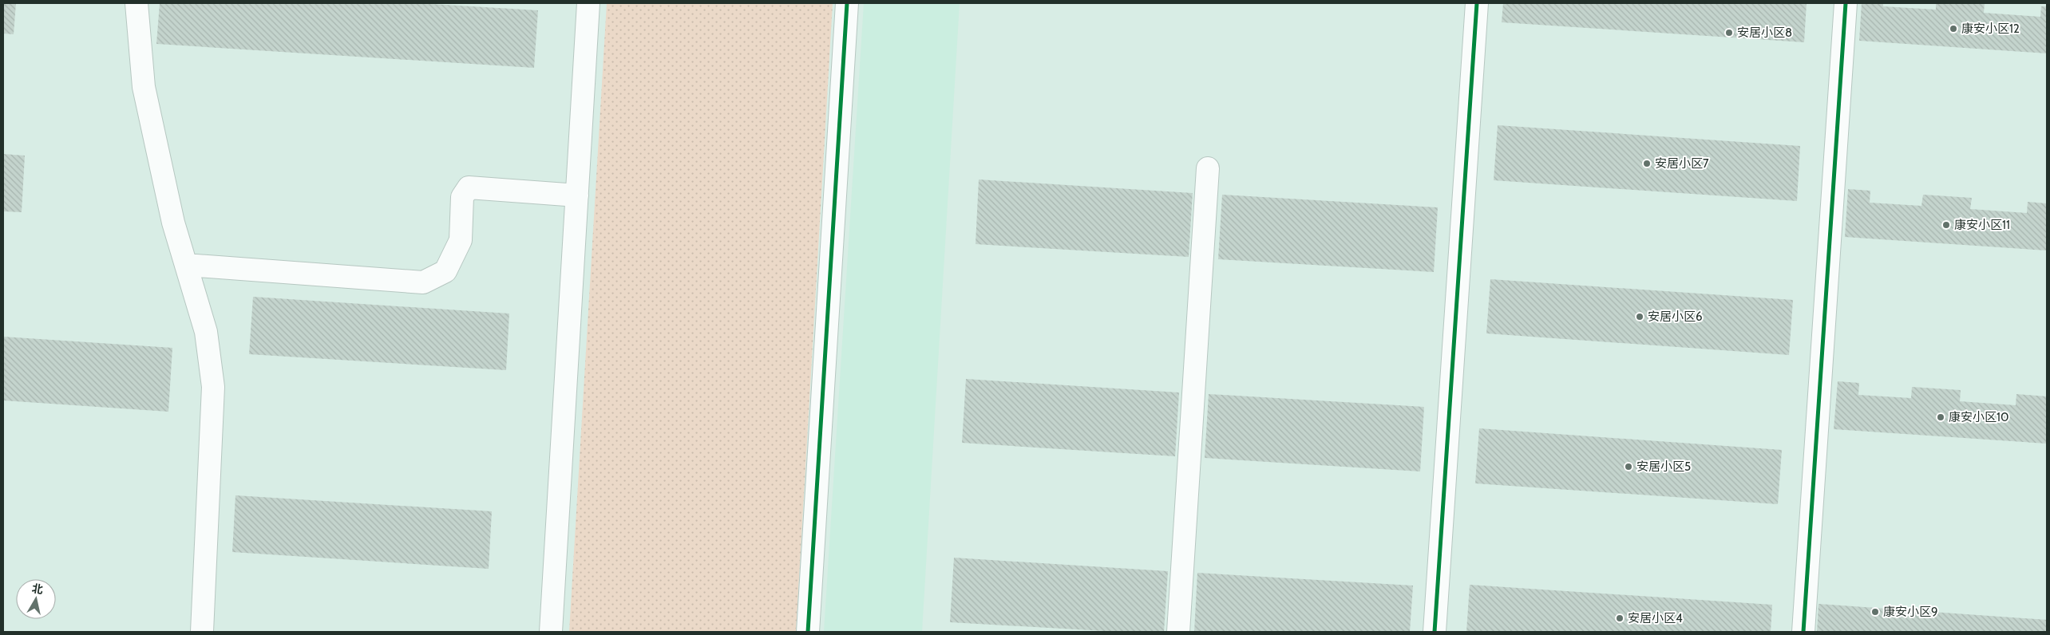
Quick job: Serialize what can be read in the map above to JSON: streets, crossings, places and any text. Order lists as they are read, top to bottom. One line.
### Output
{"places":["康安小区12","安居小区8","安居小区7","康安小区11","安居小区6","康安小区10","安居小区5","康安小区9","安居小区4"],"north":"top"}
